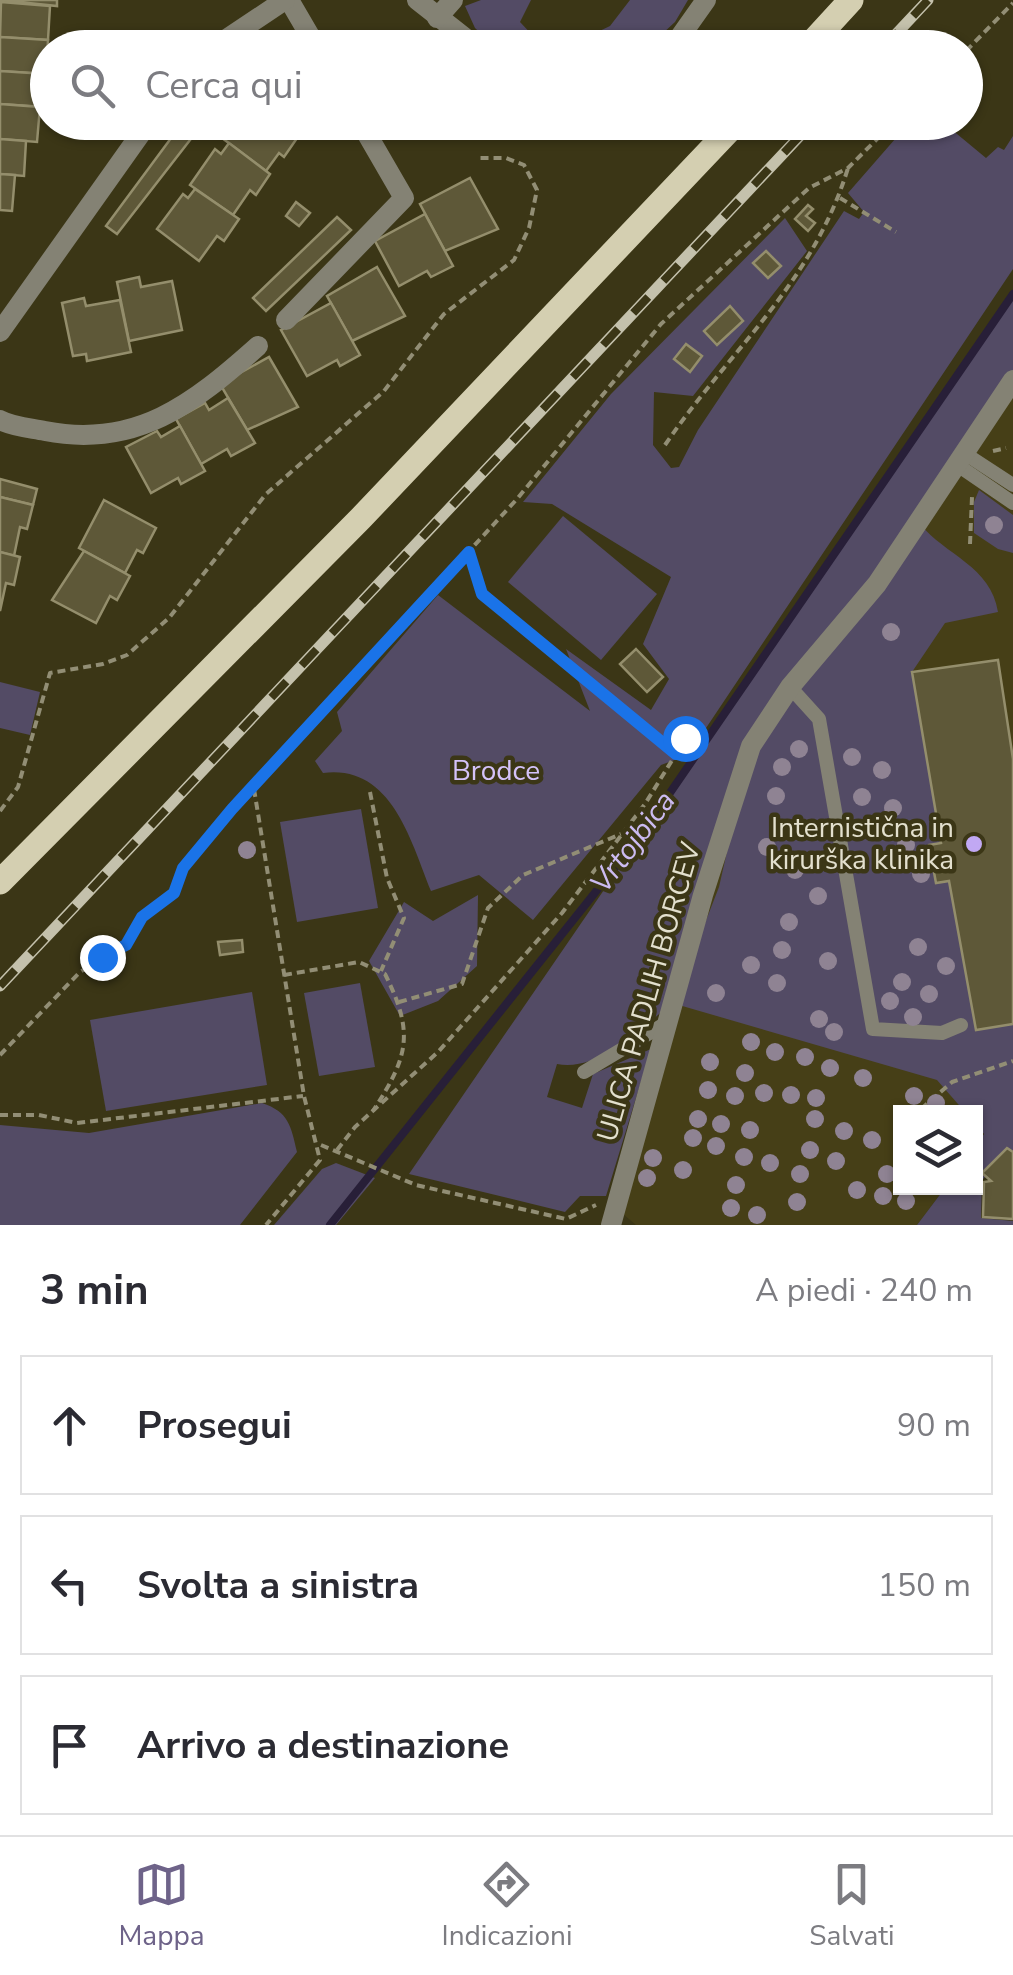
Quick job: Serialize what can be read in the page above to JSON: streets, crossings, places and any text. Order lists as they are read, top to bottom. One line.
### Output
{"streets":{"street":["ULICA PADLIH BORCEV"]},"water":["Vrtojbica"],"parks":["Brodce"],"places":["Internistična in kirurška klinika"],"page":{"search":"Cerca qui","heading":["3 min","A piedi · 240 m"],"list":[["Prosegui","90 m"],["Svolta a sinistra","150 m"],"Arrivo a destinazione"],"nav":["Mappa","Indicazioni","Salvati"]}}
